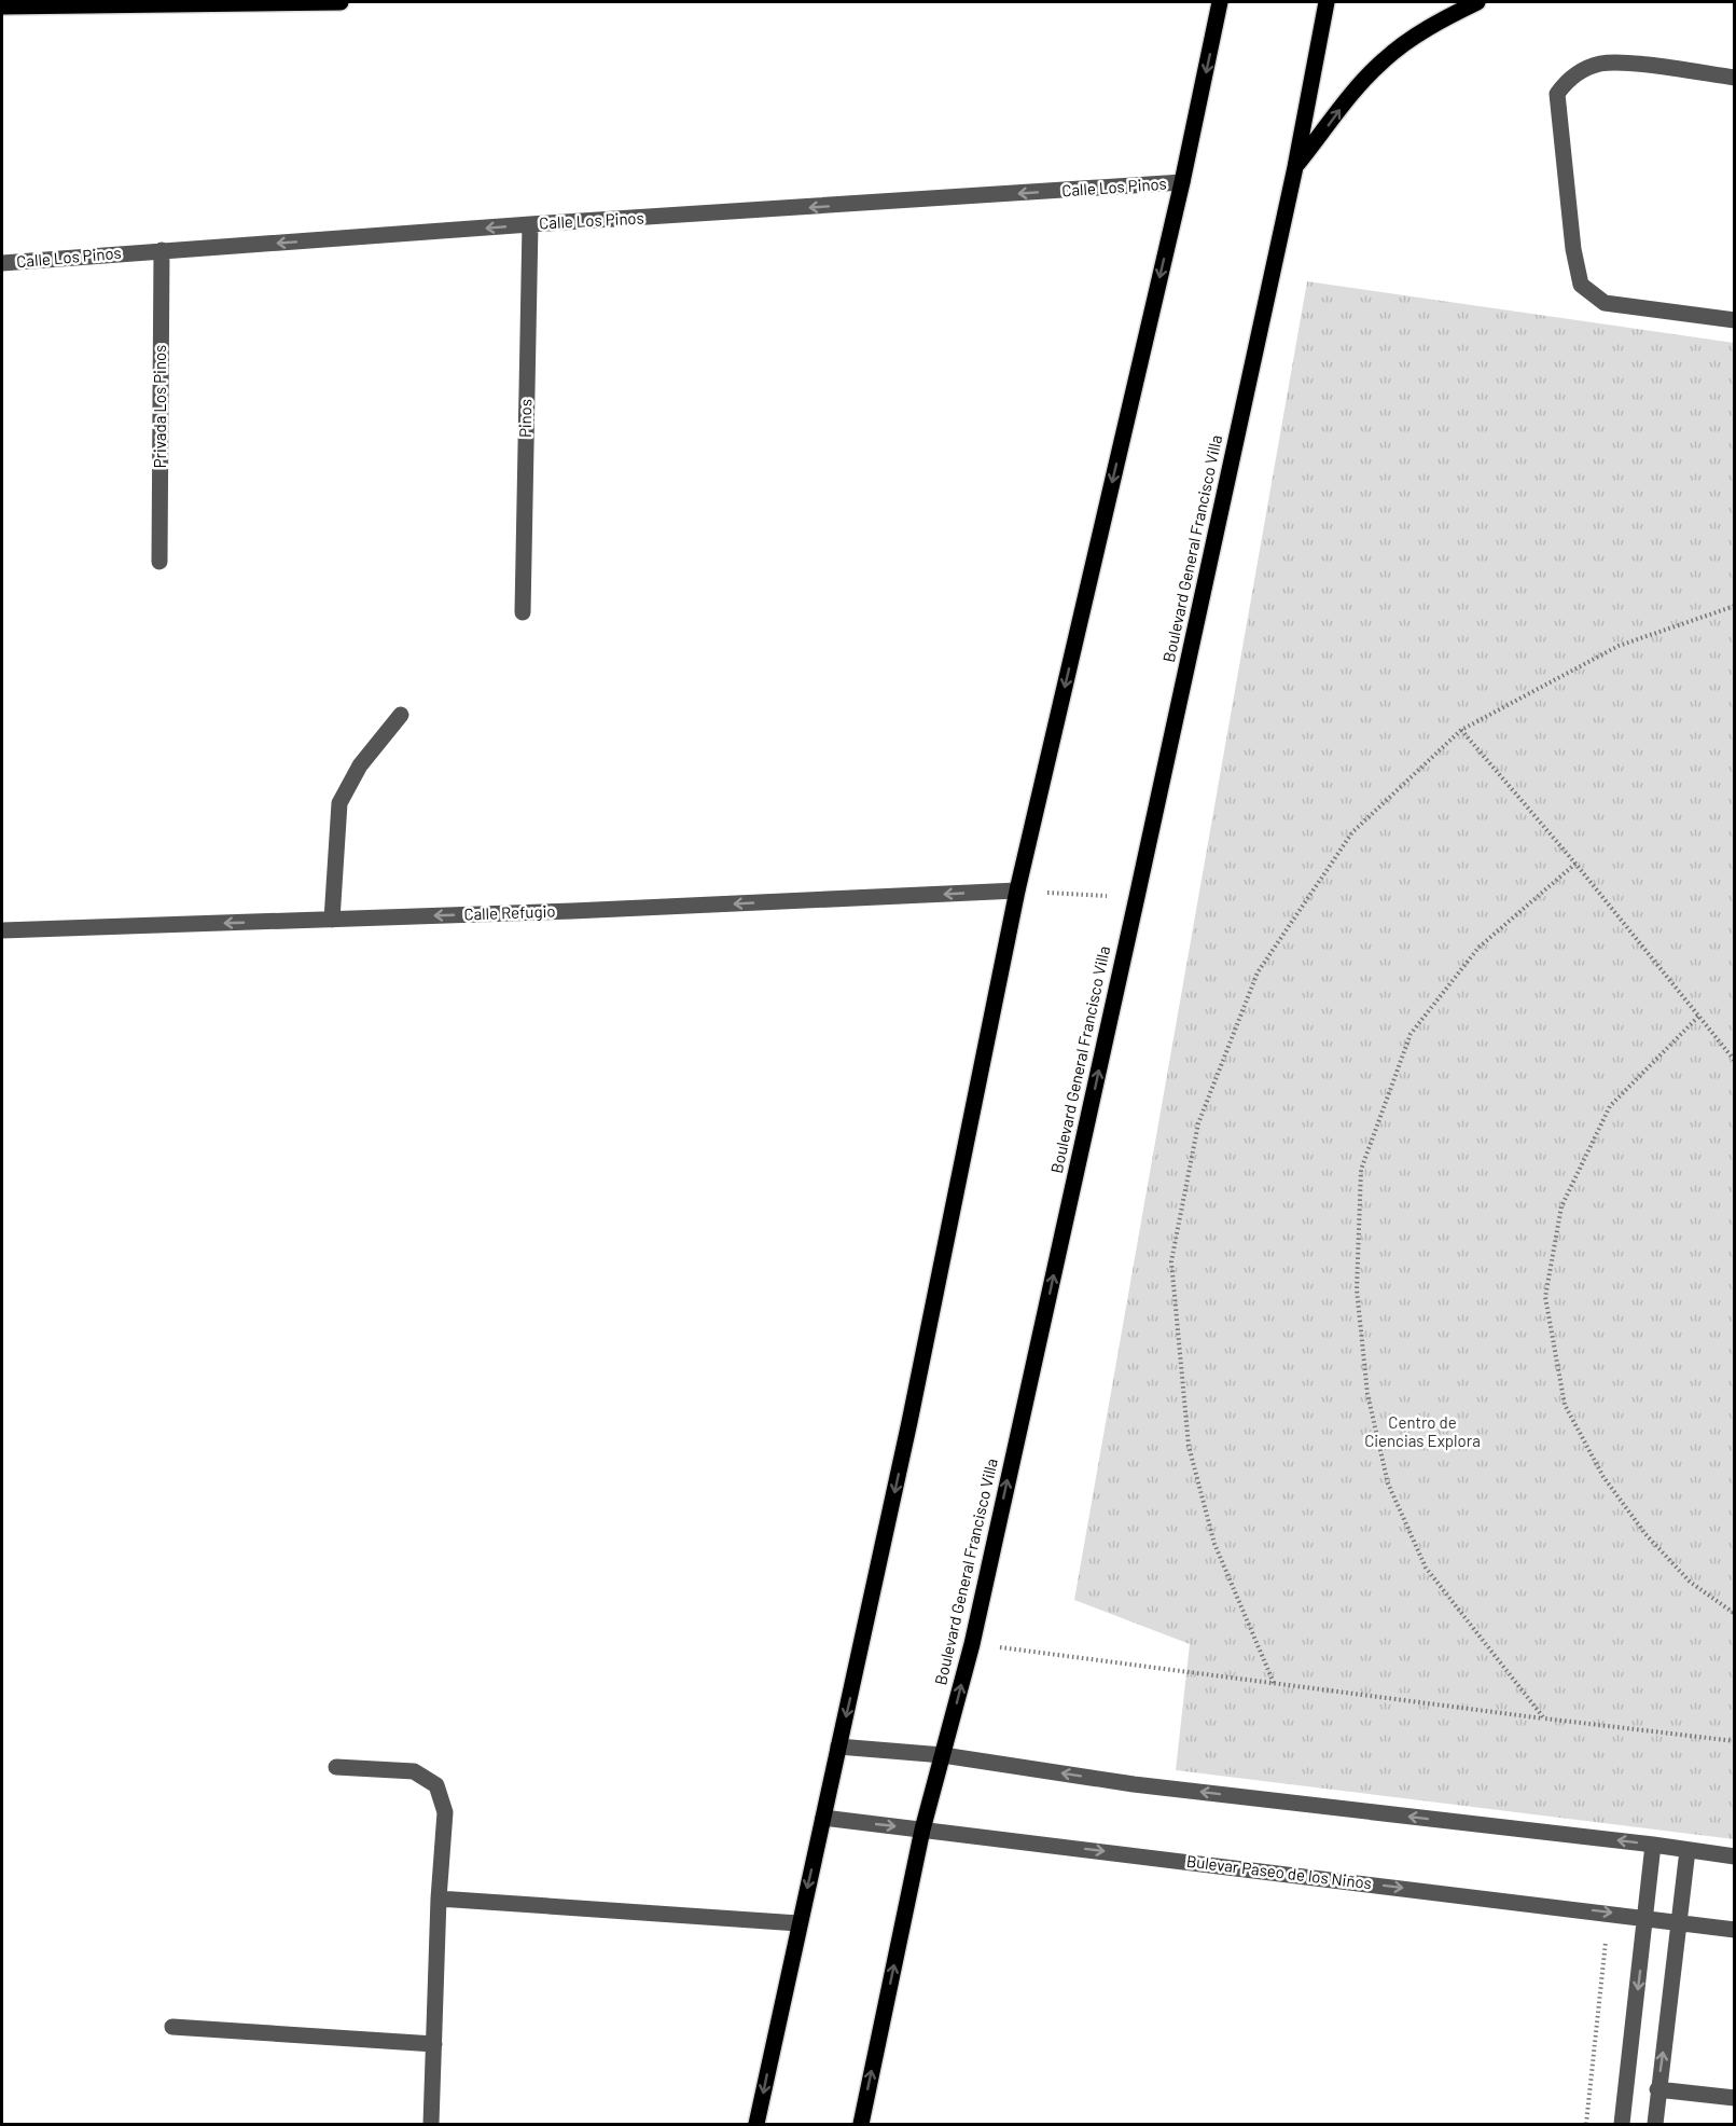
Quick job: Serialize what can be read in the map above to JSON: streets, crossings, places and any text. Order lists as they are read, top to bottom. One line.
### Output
{"streets":{"main road":["Boulevard General Francisco Villa"],"street":["Calle Los Pinos","Privada Los Pinos","Pinos","Calle Refugio","Bulevar Paseo de los Niños"]},"crossings":[["Calle Los Pinos","Privada Los Pinos"],["Calle Los Pinos","Pinos"],["Boulevard General Francisco Villa","Bulevar Paseo de los Niños"]],"one_way":["Calle Los Pinos","Calle Refugio"],"parks":["Centro de Ciencias Explora"]}
